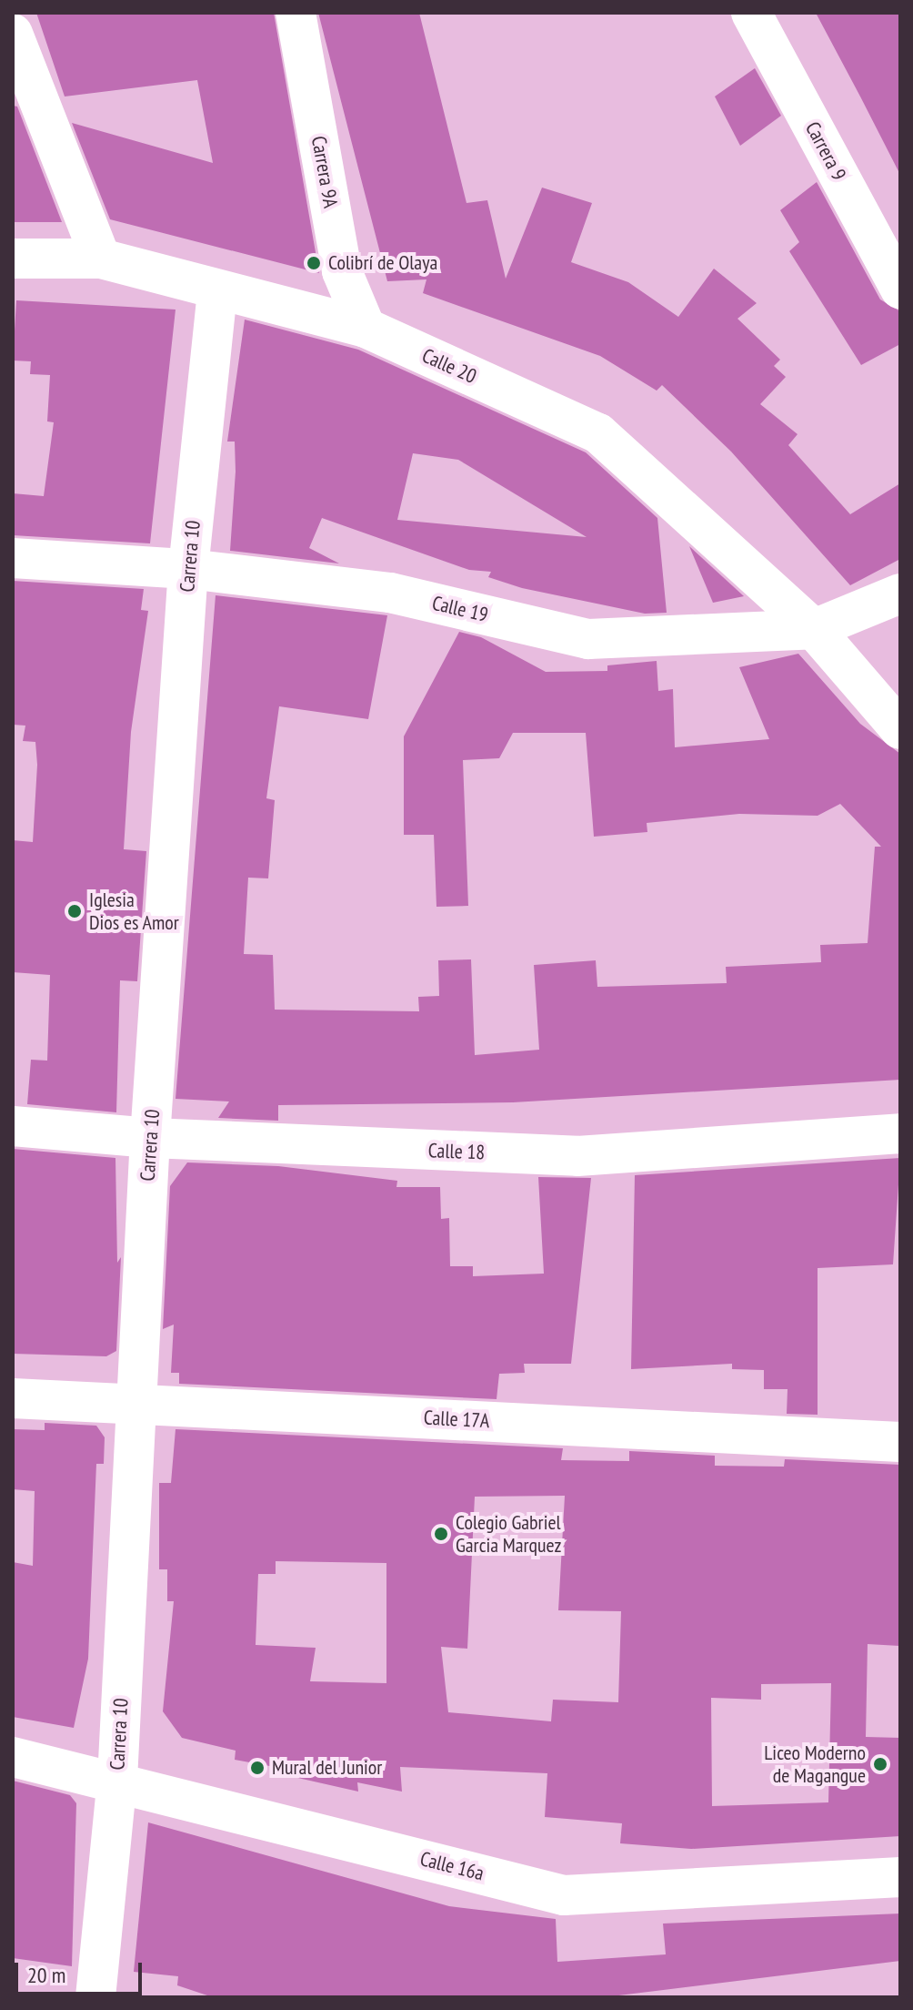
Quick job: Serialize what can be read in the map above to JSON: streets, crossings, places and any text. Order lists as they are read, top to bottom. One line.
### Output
{"streets":{"street":["Carrera 9","Carrera 9A","Calle 20","Carrera 10","Calle 19","Calle 18","Calle 17A","Calle 16a"]},"crossings":[["Carrera 9A","Calle 20"],["Calle 20","Carrera 10"],["Calle 20","Calle 19"],["Carrera 10","Calle 19"],["Carrera 10","Calle 18"],["Carrera 10","Calle 17A"],["Carrera 10","Calle 16a"]],"places":["Colibrí de Olaya","Iglesia Dios es Amor","Colegio Gabriel Garcia Marquez","Liceo Moderno de Magangue","Mural del Junior"],"scale_bar":"20 m"}
